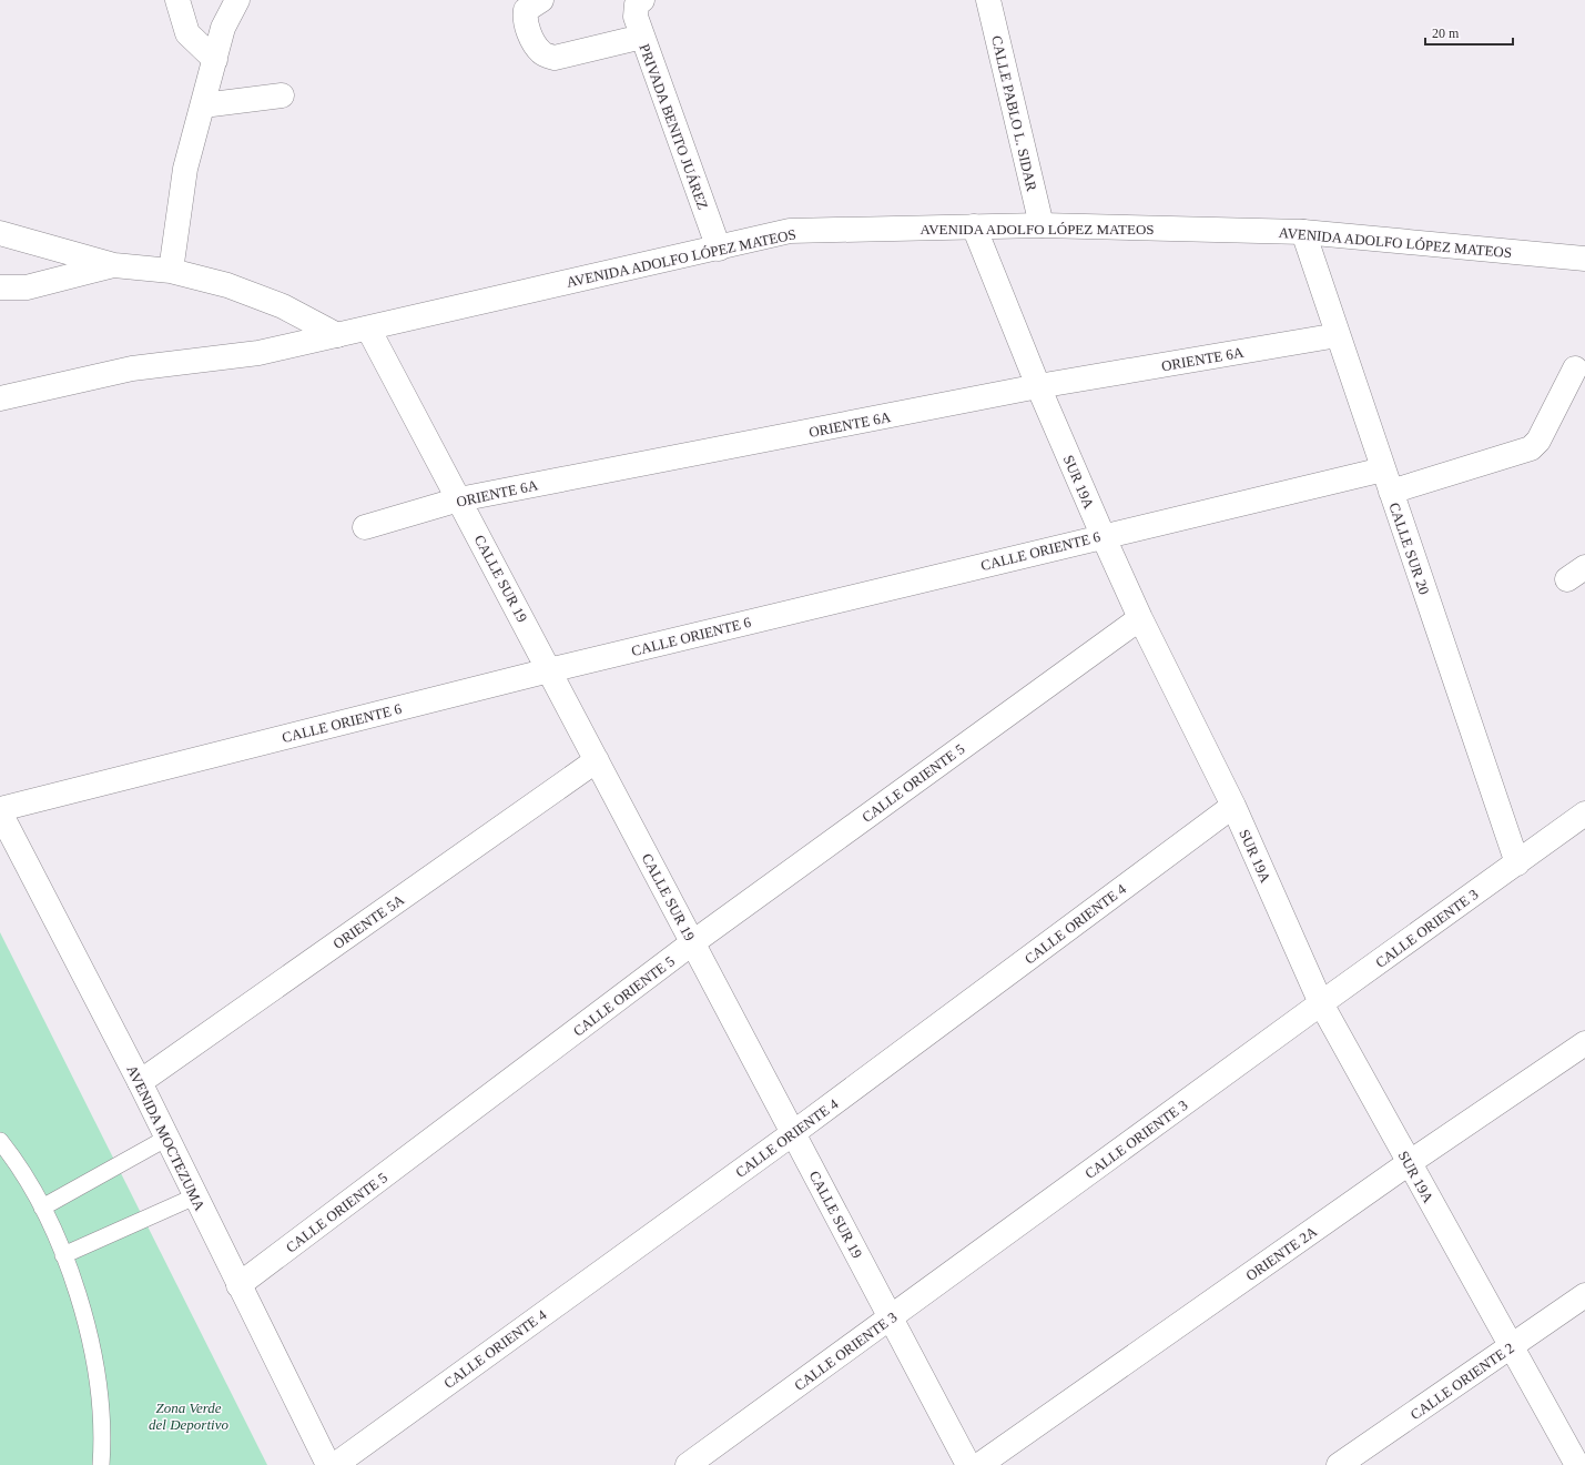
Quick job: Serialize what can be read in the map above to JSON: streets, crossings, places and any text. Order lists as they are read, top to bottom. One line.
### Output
{"streets":{"street":["CALLE PABLO L. SIDAR","PRIVADA BENITO JUÁREZ","AVENIDA ADOLFO LÓPEZ MATEOS","ORIENTE 6A","SUR 19A","CALLE SUR 20","CALLE ORIENTE 6","CALLE SUR 19","CALLE ORIENTE 5","ORIENTE 5A","CALLE ORIENTE 4","CALLE ORIENTE 3","AVENIDA MOCTEZUMA","ORIENTE 2A","CALLE ORIENTE 2"]},"crossings":[["CALLE PABLO L. SIDAR","AVENIDA ADOLFO LÓPEZ MATEOS"],["PRIVADA BENITO JUÁREZ","AVENIDA ADOLFO LÓPEZ MATEOS"],["AVENIDA ADOLFO LÓPEZ MATEOS","SUR 19A"],["AVENIDA ADOLFO LÓPEZ MATEOS","CALLE SUR 20"],["AVENIDA ADOLFO LÓPEZ MATEOS","CALLE SUR 19"],["ORIENTE 6A","SUR 19A"],["ORIENTE 6A","CALLE SUR 20"],["ORIENTE 6A","CALLE SUR 19"],["SUR 19A","CALLE ORIENTE 6"],["SUR 19A","CALLE ORIENTE 5"],["SUR 19A","CALLE ORIENTE 4"],["SUR 19A","CALLE ORIENTE 3"],["SUR 19A","ORIENTE 2A"],["SUR 19A","CALLE ORIENTE 2"],["CALLE SUR 20","CALLE ORIENTE 6"],["CALLE SUR 20","CALLE ORIENTE 3"],["CALLE ORIENTE 6","CALLE SUR 19"],["CALLE ORIENTE 6","AVENIDA MOCTEZUMA"],["CALLE SUR 19","CALLE ORIENTE 5"],["CALLE SUR 19","ORIENTE 5A"],["CALLE SUR 19","CALLE ORIENTE 4"],["CALLE SUR 19","CALLE ORIENTE 3"],["CALLE ORIENTE 5","AVENIDA MOCTEZUMA"],["ORIENTE 5A","AVENIDA MOCTEZUMA"]],"parks":["Zona Verde del Deportivo"],"scale_bar":"20 m"}
